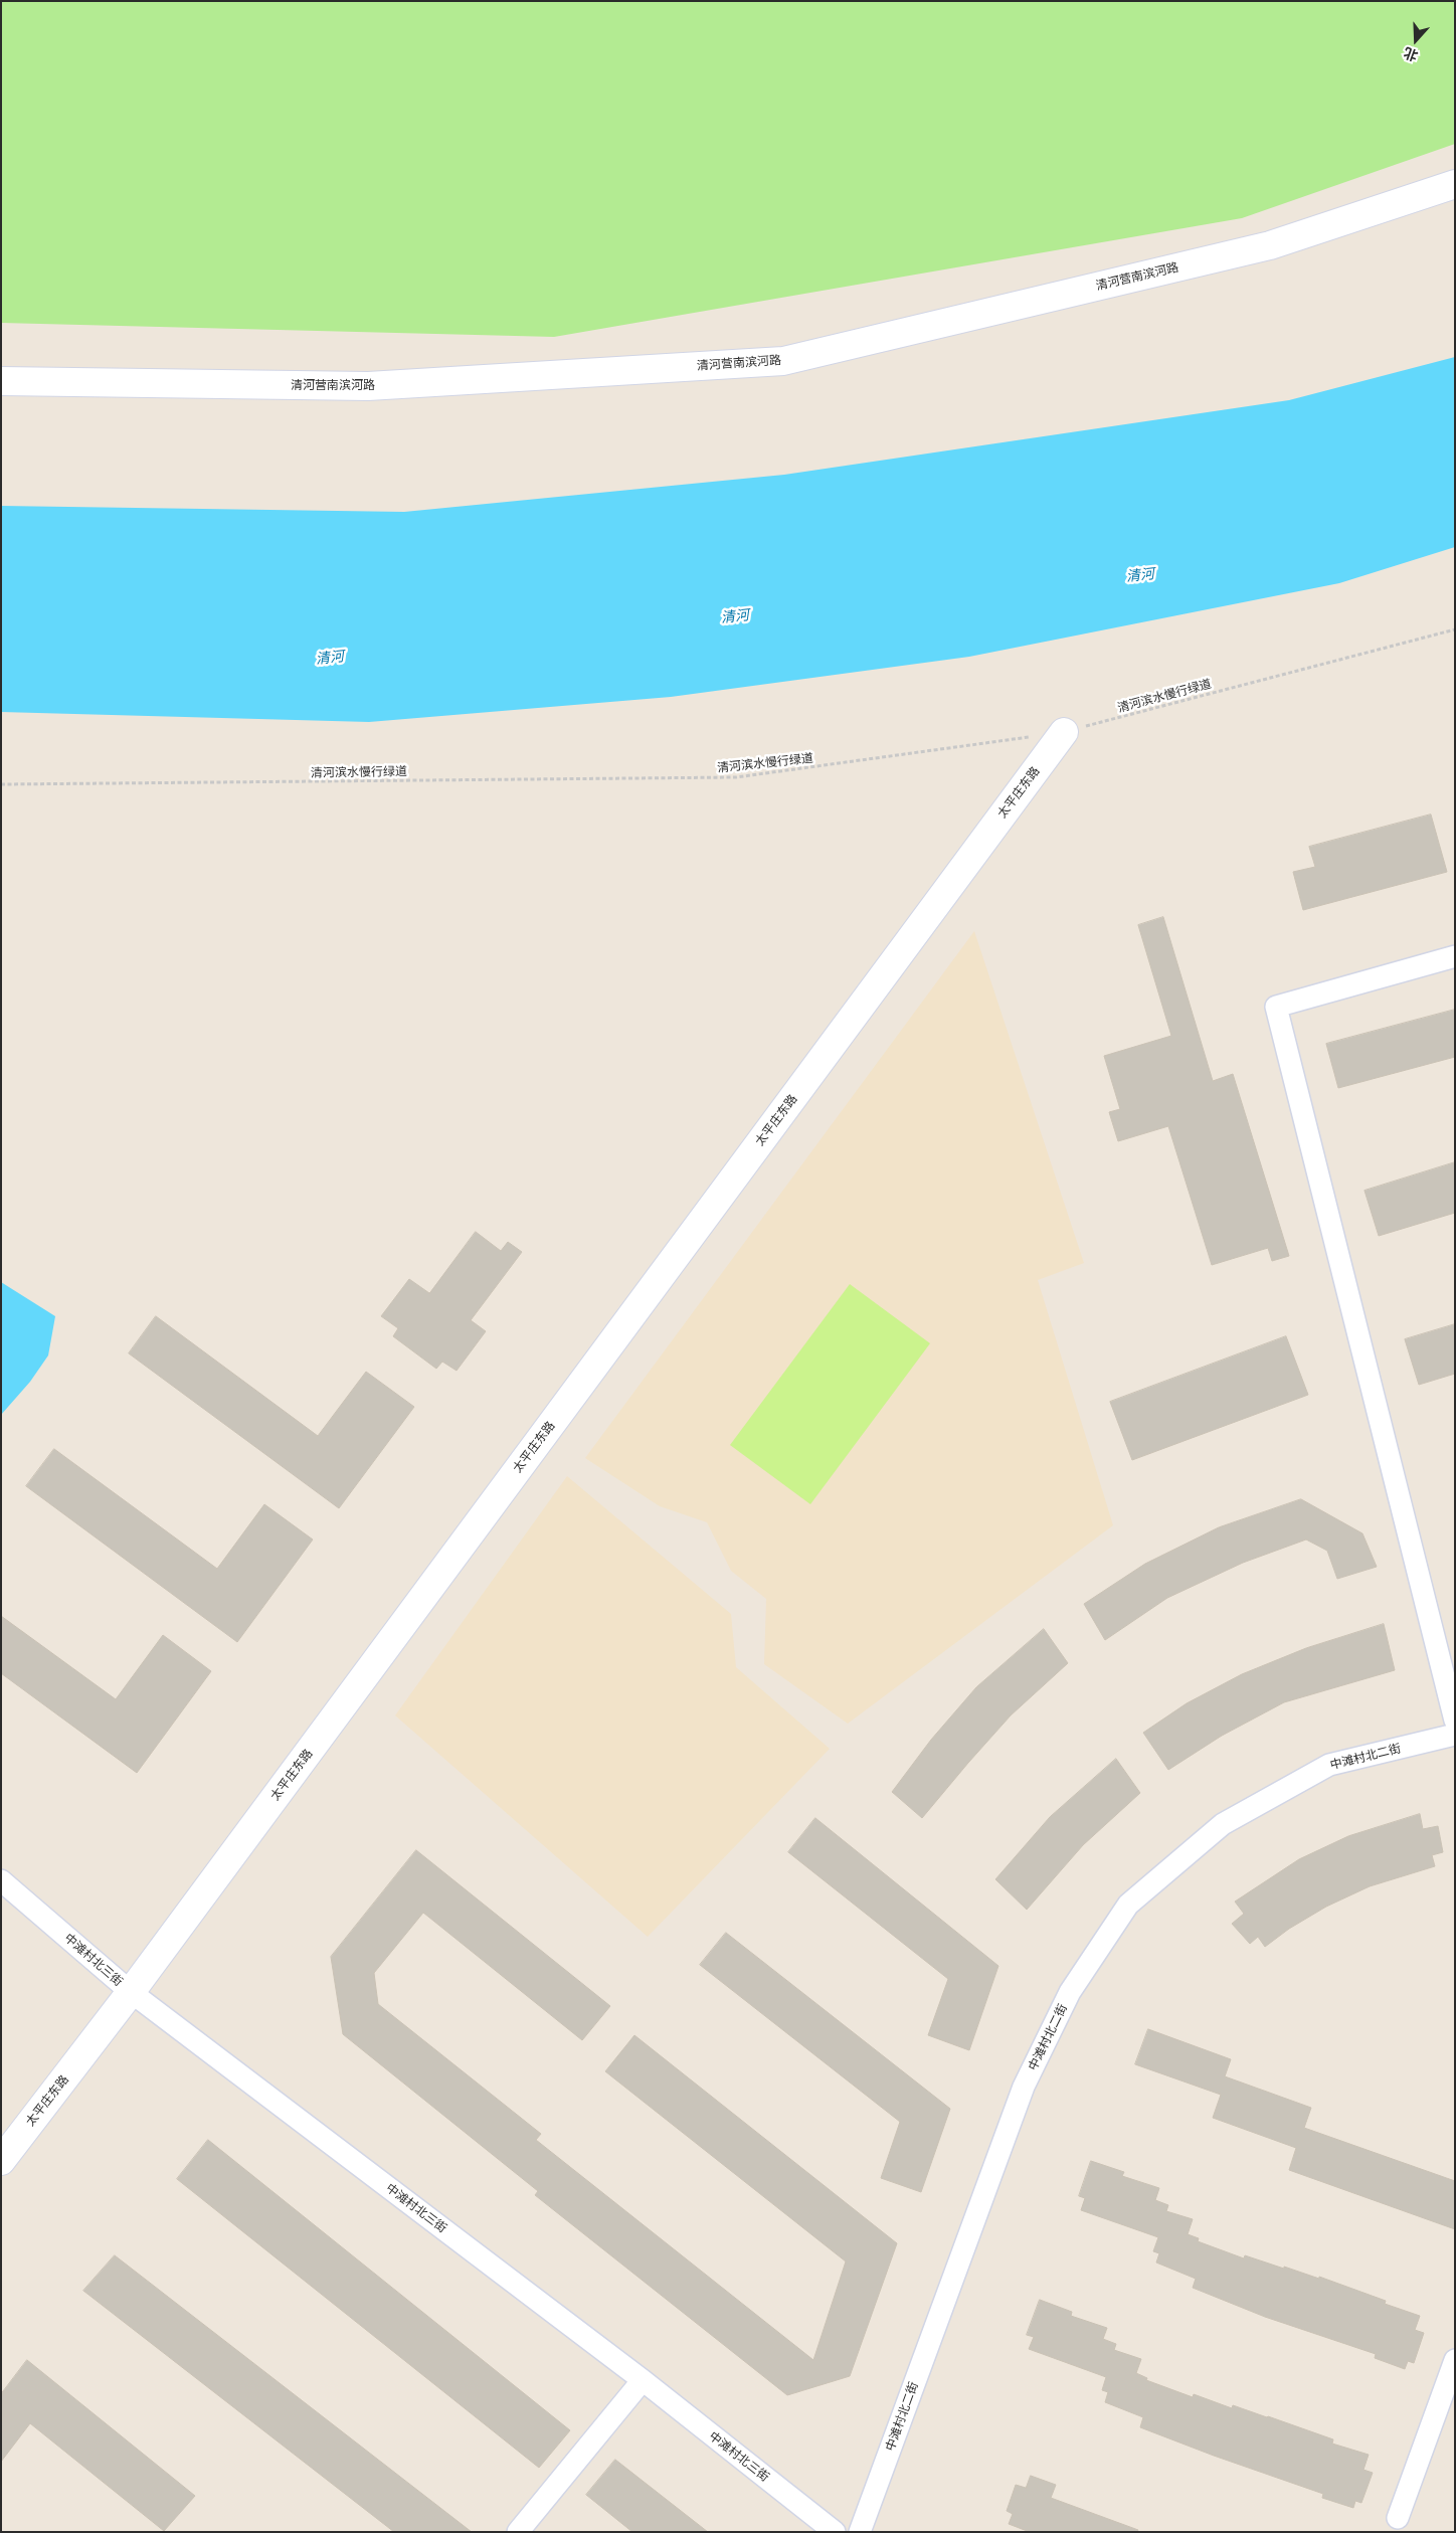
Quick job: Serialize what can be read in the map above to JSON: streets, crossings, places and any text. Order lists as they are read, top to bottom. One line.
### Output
{"streets":{"street":["清河营南滨河路","太平庄东路","中滩村北二街","中滩村北三街"],"path":["清河滨水慢行绿道"]},"crossings":[["清河滨水慢行绿道","太平庄东路"],["太平庄东路","中滩村北三街"]],"water":["清河"],"north":"bottom"}
